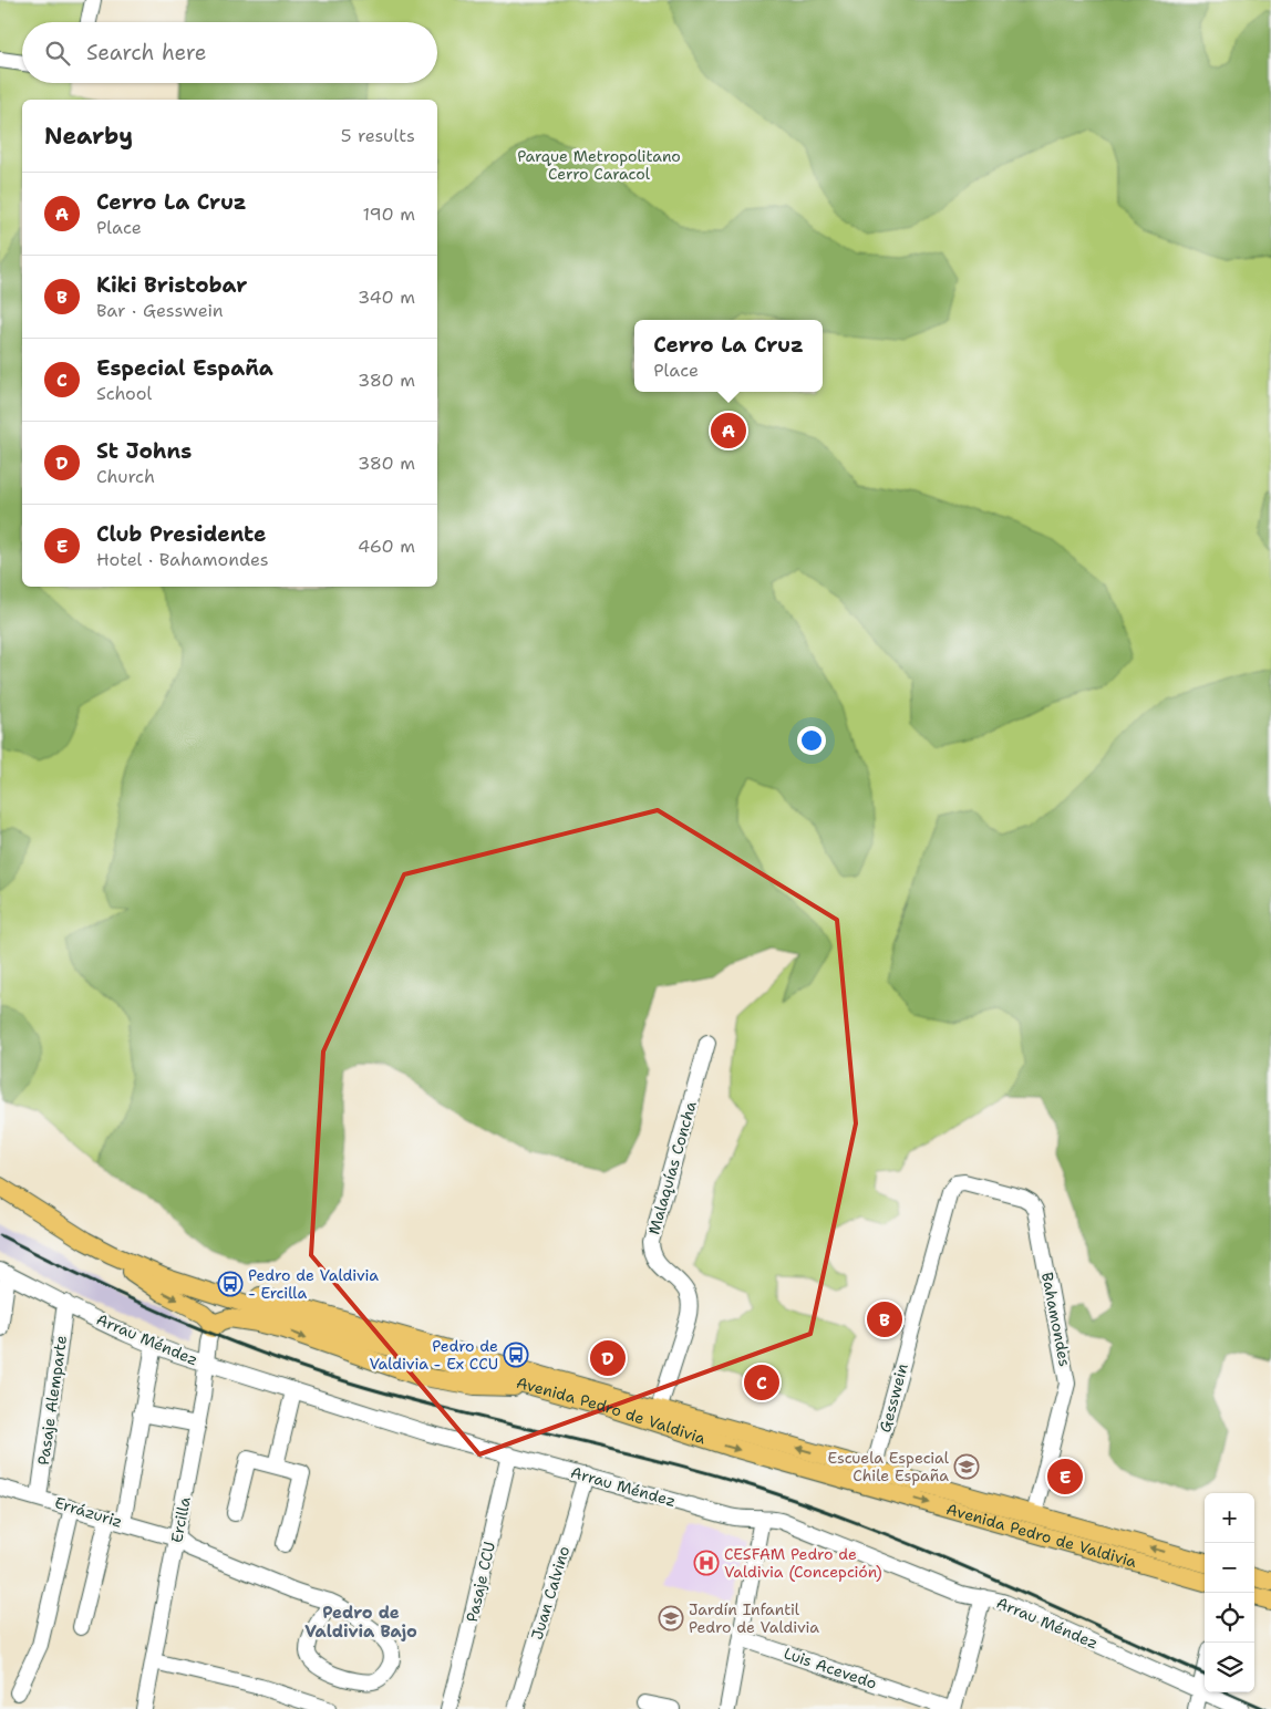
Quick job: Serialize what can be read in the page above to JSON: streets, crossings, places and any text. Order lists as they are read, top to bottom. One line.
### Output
{"streets":{"main road":["Avenida Pedro de Valdivia"],"street":["Malaquías Concha","Bahamondes","Arrau Méndez","Gesswein","Pasaje Alemparte","Errázuriz","Ercilla","Pasaje CCU","Juan Calvino","Luis Acevedo"]},"crossings":[["Malaquías Concha","Avenida Pedro de Valdivia"],["Bahamondes","Gesswein"],["Bahamondes","Avenida Pedro de Valdivia"],["Arrau Méndez","Pasaje Alemparte"],["Arrau Méndez","Ercilla"],["Arrau Méndez","Pasaje CCU"],["Arrau Méndez","Juan Calvino"],["Gesswein","Avenida Pedro de Valdivia"],["Pasaje Alemparte","Errázuriz"],["Errázuriz","Ercilla"]],"districts":["Pedro de Valdivia Bajo"],"parks":["Parque Metropolitano Cerro Caracol"],"places":{"bus stop":["Pedro de Valdivia - Ercilla","Pedro de Valdivia - Ex CCU"],"school or university":["Escuela Especial Chile España","Jardín Infantil Pedro de Valdivia"],"hospital":["CESFAM Pedro de Valdivia (Concepción)"]},"page":{"search":"Search here","heading":["Nearby","5 results"],"list":[{"mark":"A","name":"Cerro La Cruz","note":"Place","value":"190 m"},{"mark":"B","name":"Kiki Bristobar","note":"Bar · Gesswein","value":"340 m"},{"mark":"C","name":"Especial España","note":"School","value":"380 m"},{"mark":"D","name":"St Johns","note":"Church","value":"380 m"},{"mark":"E","name":"Club Presidente","note":"Hotel · Bahamondes","value":"460 m"}],"popup":["Cerro La Cruz","Place"],"pins":["A","B","D","C","E"],"map_buttons":["+","−"]}}
